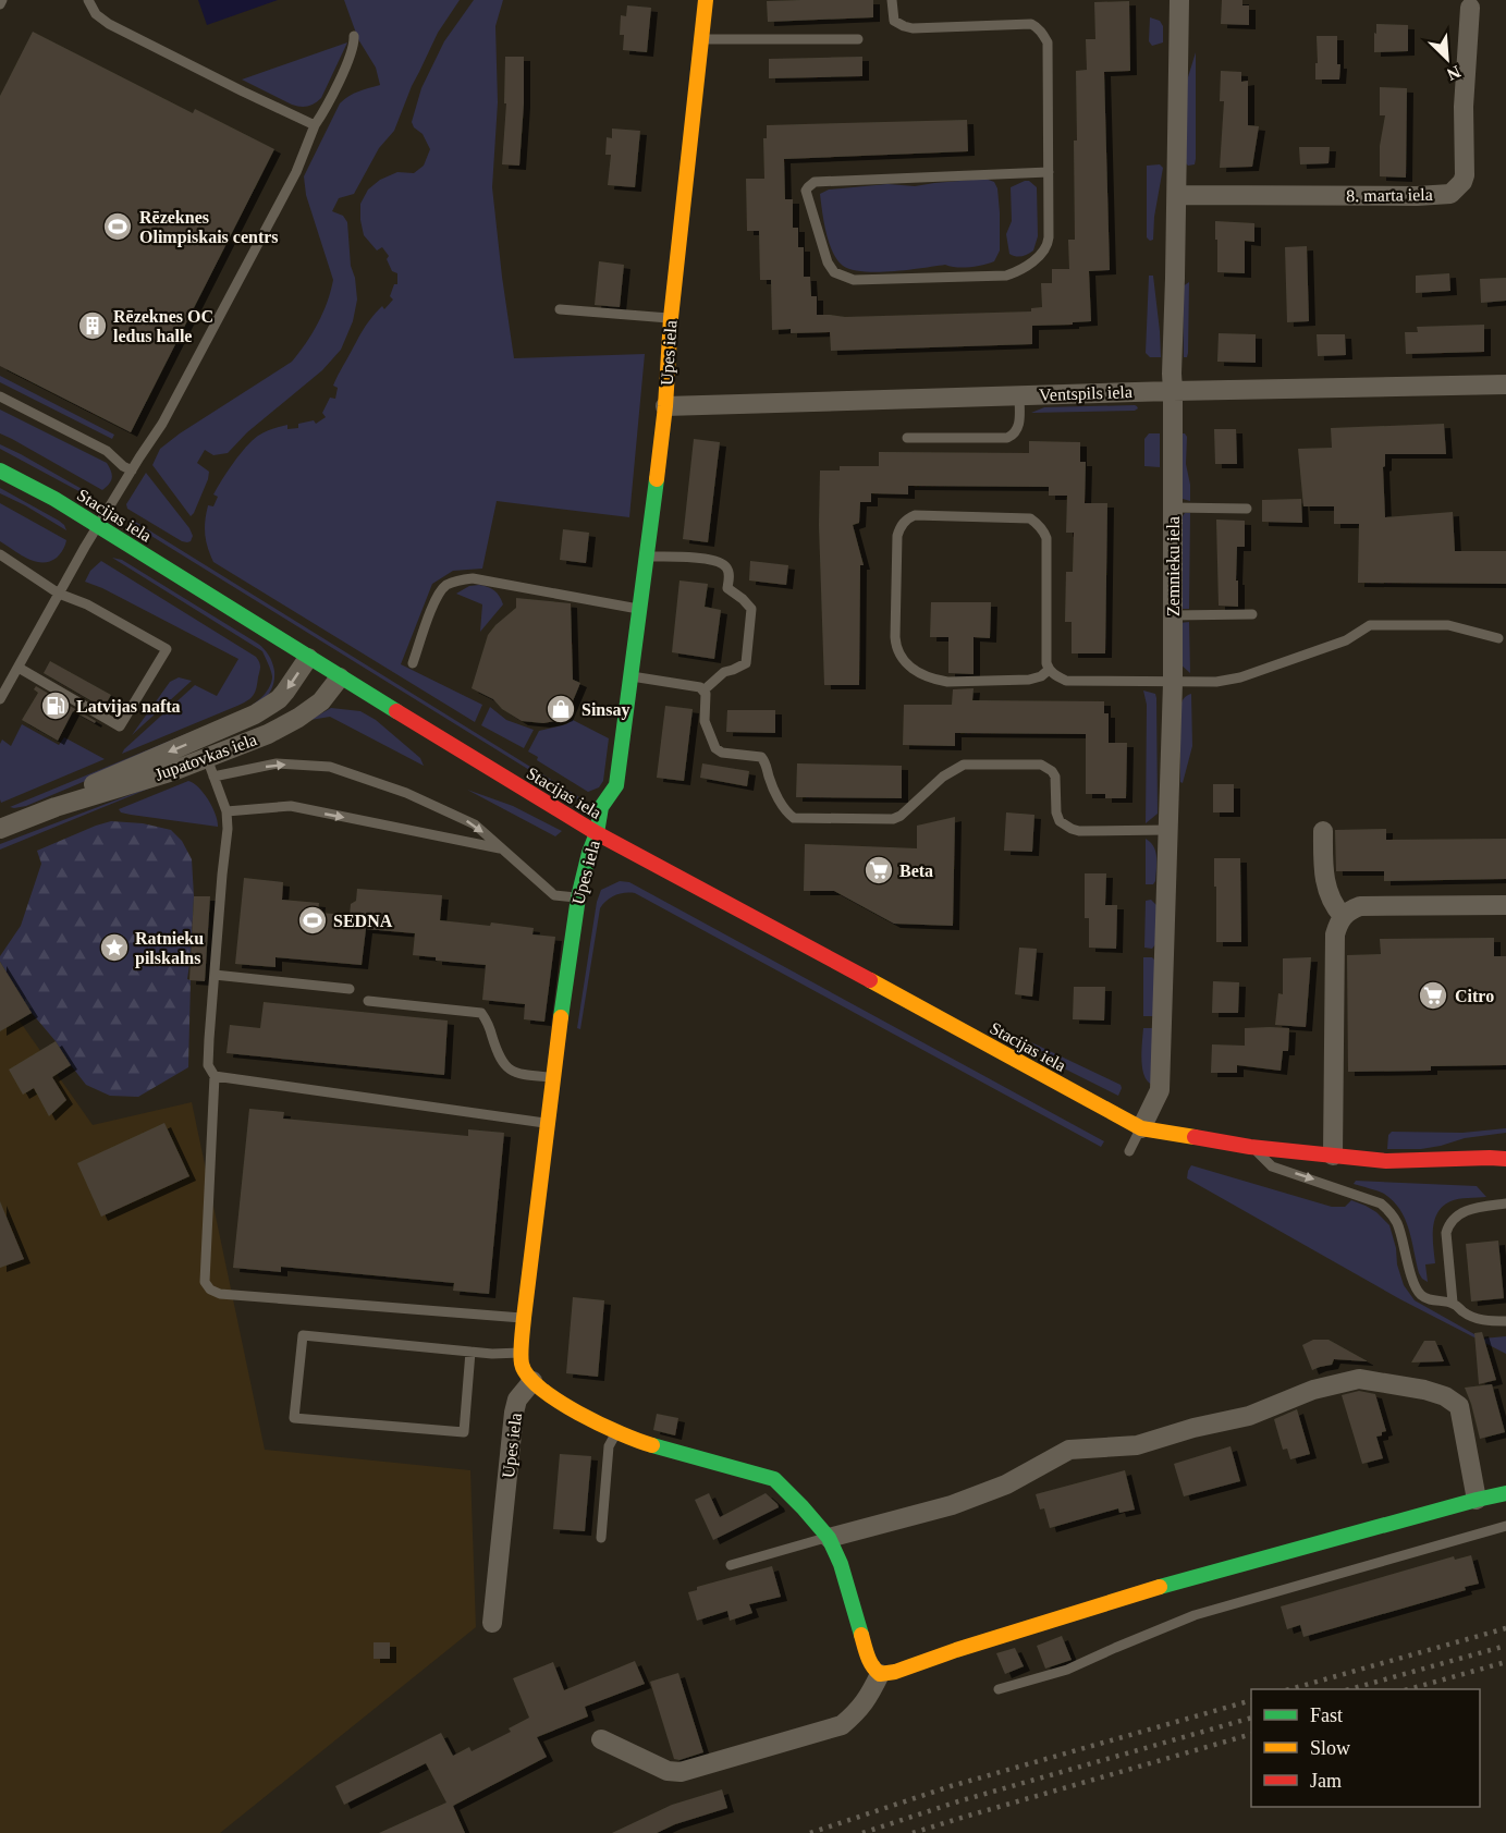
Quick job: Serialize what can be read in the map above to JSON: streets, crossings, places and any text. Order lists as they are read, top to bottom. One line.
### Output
{"streets":{"street":["8. marta iela","Upes iela","Ventspils iela","Stacijas iela","Zemnieku iela","Jupatovkas iela"]},"crossings":[["8. marta iela","Zemnieku iela"],["Upes iela","Ventspils iela"],["Upes iela","Stacijas iela"],["Ventspils iela","Zemnieku iela"],["Stacijas iela","Zemnieku iela"],["Stacijas iela","Jupatovkas iela"]],"places":{"sports":["Rēzeknes Olimpiskais centrs","SEDNA"],"building":["Rēzeknes OC ledus halle"],"fuel station":["Latvijas nafta"],"shop":["Sinsay"],"supermarket":["Beta","Citro"],"place":["Ratnieku pilskalns"]},"legend":["Fast","Slow","Jam"],"north":"bottom right"}
